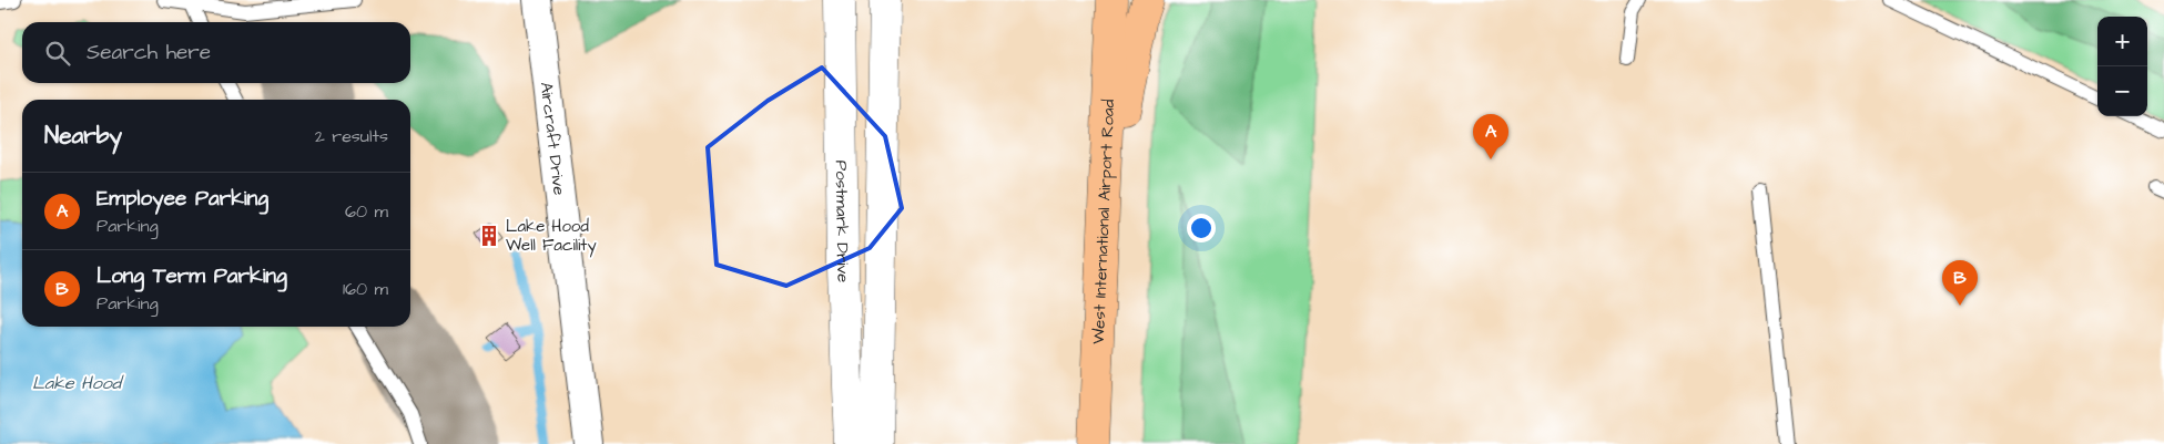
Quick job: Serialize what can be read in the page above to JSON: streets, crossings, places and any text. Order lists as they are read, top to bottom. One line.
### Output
{"streets":{"main road":["West International Airport Road"],"street":["Aircraft Drive","Postmark Drive"]},"water":["Lake Hood"],"places":{"building":["Lake Hood Well Facility"]},"page":{"map_buttons":["+","−"],"search":"Search here","heading":["Nearby","2 results"],"pins":["A","B"],"list":[{"mark":"A","name":"Employee Parking","note":"Parking","value":"60 m"},{"mark":"B","name":"Long Term Parking","note":"Parking","value":"160 m"}]}}
